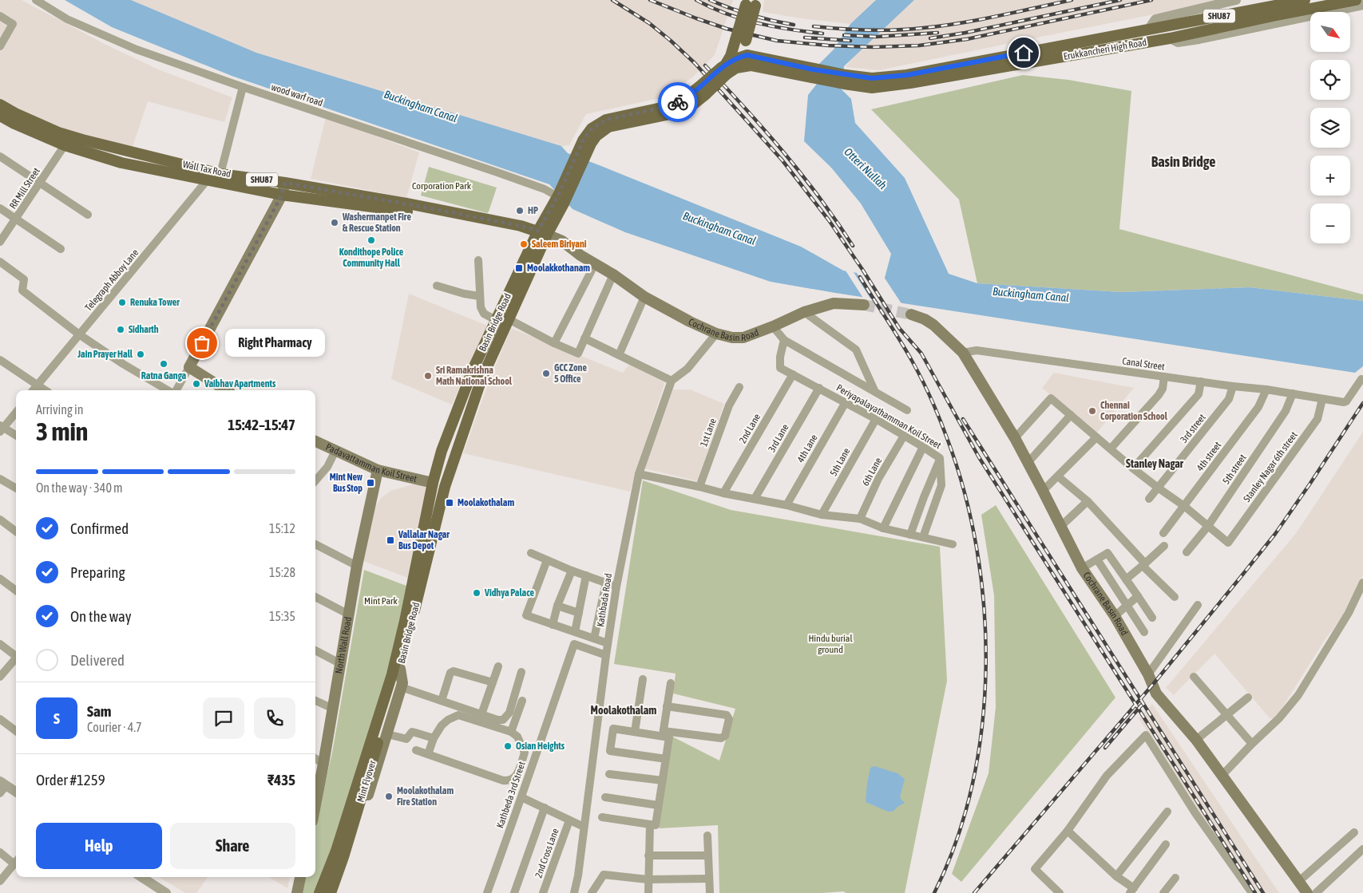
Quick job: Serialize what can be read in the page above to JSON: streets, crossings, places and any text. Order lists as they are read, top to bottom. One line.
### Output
{"streets":{"main road":["SHU87","Erukkancheri High Road","Wall Tax Road","Basin Bridge Road","Cochrane Basin Road","Padavattamman Koil Street","North Wall Road","Mint Flyover"],"street":["wood warf road","RR Mill Street","Telegraph Abboy Lane","Canal Street","Periyapalayathamman Koil Street","2nd Lane","3rd street","1st Lane","3rd Lane","4th Lane","4th street","5th Lane","Stanley Nagar 6th street","5th street","6th Lane","Kathbada Road","Kathbeda 3rd Street","2nd Cross Lane"]},"crossings":[["SHU87","Erukkancheri High Road"],["SHU87","wood warf road"],["Wall Tax Road","RR Mill Street"],["Wall Tax Road","Telegraph Abboy Lane"],["Wall Tax Road","Basin Bridge Road"],["Wall Tax Road","Cochrane Basin Road"],["Basin Bridge Road","Cochrane Basin Road"],["Basin Bridge Road","Padavattamman Koil Street"],["Basin Bridge Road","Mint Flyover"],["Cochrane Basin Road","Canal Street"],["Canal Street","3rd street"],["Canal Street","4th street"],["Canal Street","Stanley Nagar 6th street"],["Canal Street","5th street"],["Periyapalayathamman Koil Street","2nd Lane"],["Periyapalayathamman Koil Street","3rd Lane"],["Periyapalayathamman Koil Street","4th Lane"],["Periyapalayathamman Koil Street","5th Lane"],["Periyapalayathamman Koil Street","6th Lane"],["Padavattamman Koil Street","North Wall Road"],["Stanley Nagar 6th street","5th street"],["Kathbada Road","Kathbeda 3rd Street"]],"districts":["Basin Bridge","Stanley Nagar","Moolakothalam"],"water":["Buckingham Canal","Otteri Nullah"],"parks":["Corporation Park","Mint Park","Hindu burial ground"],"places":{"other":["HP","Washermanpet Fire & Rescue Station","Kondithope Police Community Hall","Saleem Biriyani","Renuka Tower","Sidharth","Right Pharmacy","Jain Prayer Hall","Ratna Ganga","GCC Zone 5 Office","Sri Ramakrishna Math National School","Vaibhav Apartments","Chennai Corporation School","Vidhya Palace","Osian Heights","Moolakothalam Fire Station"],"transit":["Moolakkothanam","Mint New Bus Stop","Moolakothalam","Vallalar Nagar Bus Depot"]},"north":"bottom right","page":{"map_buttons":["+","−"],"bubble":"Right Pharmacy","heading":["3 min","Arriving in","15:42–15:47"],"panel":["Sam","Courier · 4.7","Order #1259","₹435"],"bar":"On the way · 340 m","list":[["Confirmed","15:12"],["Preparing","15:28"],["On the way","15:35"],"Delivered"],"round":"S","buttons":["Help","Share"]}}
